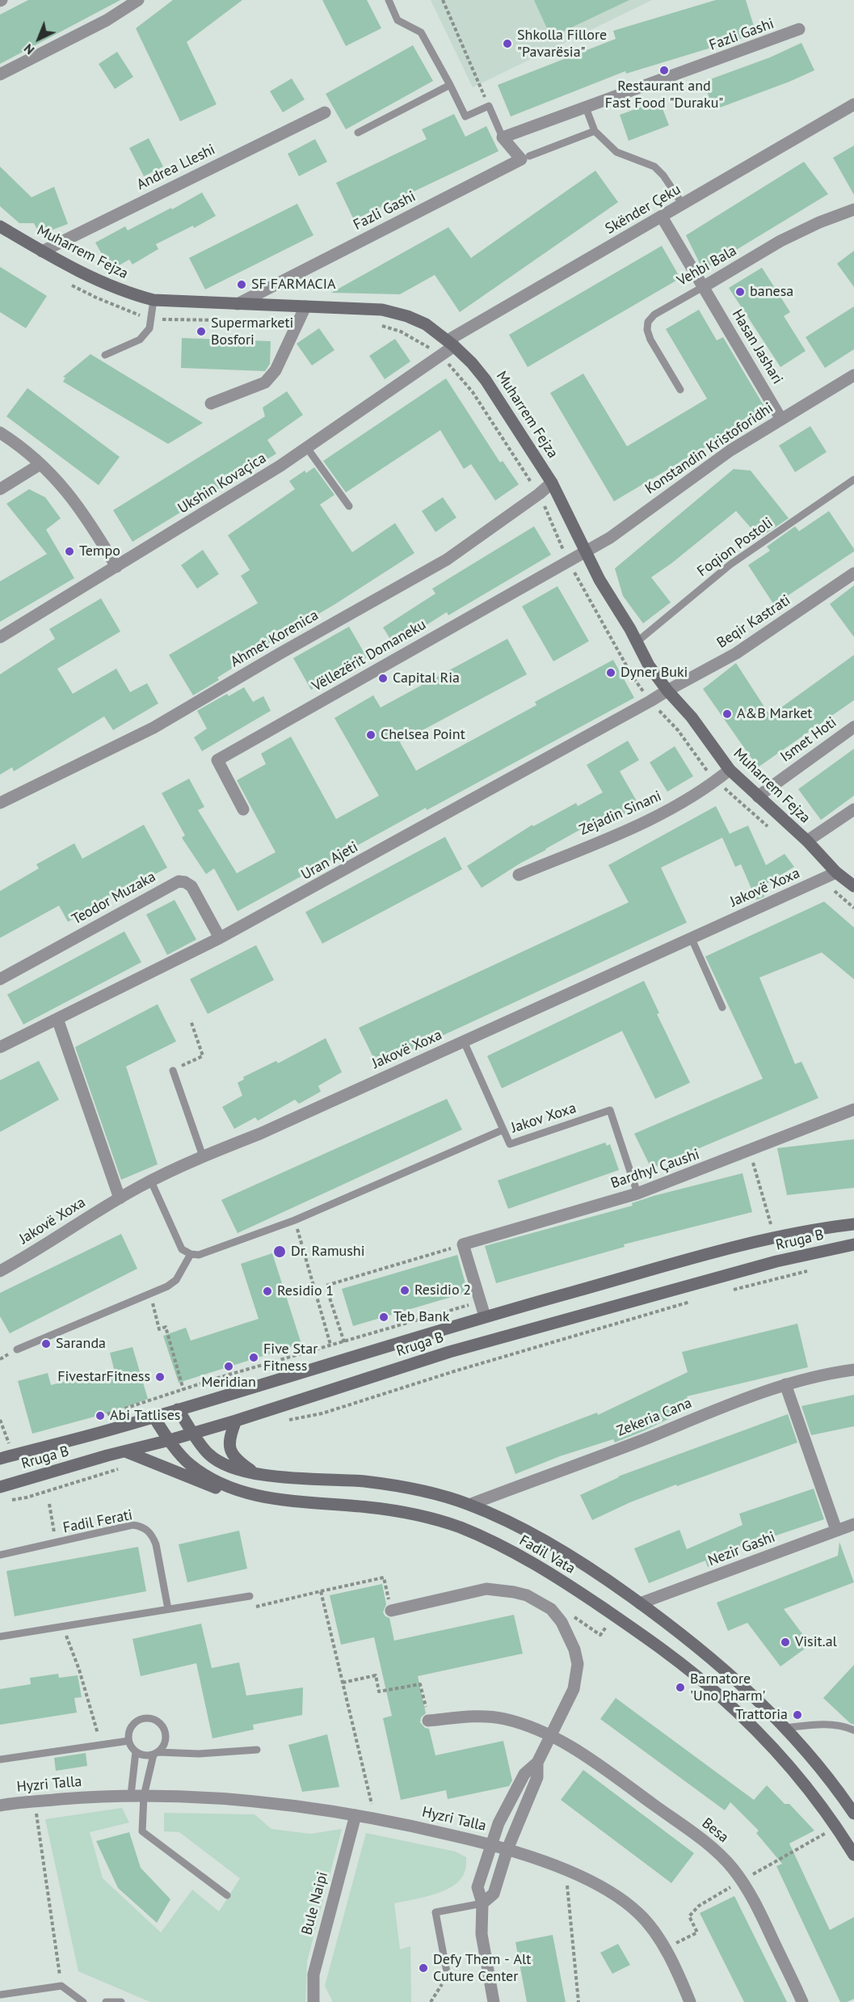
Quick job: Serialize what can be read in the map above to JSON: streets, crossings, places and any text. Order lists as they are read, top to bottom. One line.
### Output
{"streets":{"main road":["Muharrem Fejza","Rruga B","Fadil Vata"],"street":["Fazli Gashi","Andrea Lleshi","Skënder Çeku","Vehbi Bala","Hasan Jashari","Konstandin Kristoforidhi","Ukshin Kovaçica","Beqir Kastrati","Ahmet Korenica","Vëllezërit Domaneku","Ismet Hoti","Zejadin Sinani","Uran Ajeti","Jakovë Xoxa","Teodor Muzaka","Bardhyl Çaushi","Zekeria Cana","Nezir Gashi","Hyzri Talla","Besa","Bule Naipi"],"lane":["Foqion Postoli","Jakov Xoxa","Fadil Ferati"]},"crossings":[["Fazli Gashi","Muharrem Fejza"],["Andrea Lleshi","Muharrem Fejza"],["Skënder Çeku","Muharrem Fejza"],["Skënder Çeku","Hasan Jashari"],["Skënder Çeku","Ukshin Kovaçica"],["Muharrem Fejza","Konstandin Kristoforidhi"],["Muharrem Fejza","Ukshin Kovaçica"],["Muharrem Fejza","Foqion Postoli"],["Muharrem Fejza","Beqir Kastrati"],["Muharrem Fejza","Ahmet Korenica"],["Muharrem Fejza","Vëllezërit Domaneku"],["Muharrem Fejza","Ismet Hoti"],["Muharrem Fejza","Zejadin Sinani"],["Muharrem Fejza","Uran Ajeti"],["Muharrem Fejza","Jakovë Xoxa"],["Vehbi Bala","Hasan Jashari"],["Hasan Jashari","Konstandin Kristoforidhi"],["Konstandin Kristoforidhi","Vëllezërit Domaneku"],["Beqir Kastrati","Uran Ajeti"],["Uran Ajeti","Teodor Muzaka"],["Jakovë Xoxa","Jakov Xoxa"],["Jakov Xoxa","Bardhyl Çaushi"],["Rruga B","Fadil Vata"],["Zekeria Cana","Fadil Vata"],["Nezir Gashi","Fadil Vata"],["Hyzri Talla","Bule Naipi"]],"places":["Shkolla Fillore \"Pavarësia\"","Restaurant and Fast Food \"Duraku\"","SF FARMACIA","banesa","Supermarketi Bosfori","Tempo","Dyner Buki","Capital Ria","A&B Market","Chelsea Point","Dr. Ramushi","Residio 2","Residio 1","Teb Bank","Saranda","Five Star Fitness","Meridian","FivestarFitness","Abi Tatlises","Visit.al","Barnatore 'Uno Pharm'","Trattoria","Defy Them - Alt Cuture Center"],"north":"bottom left"}
